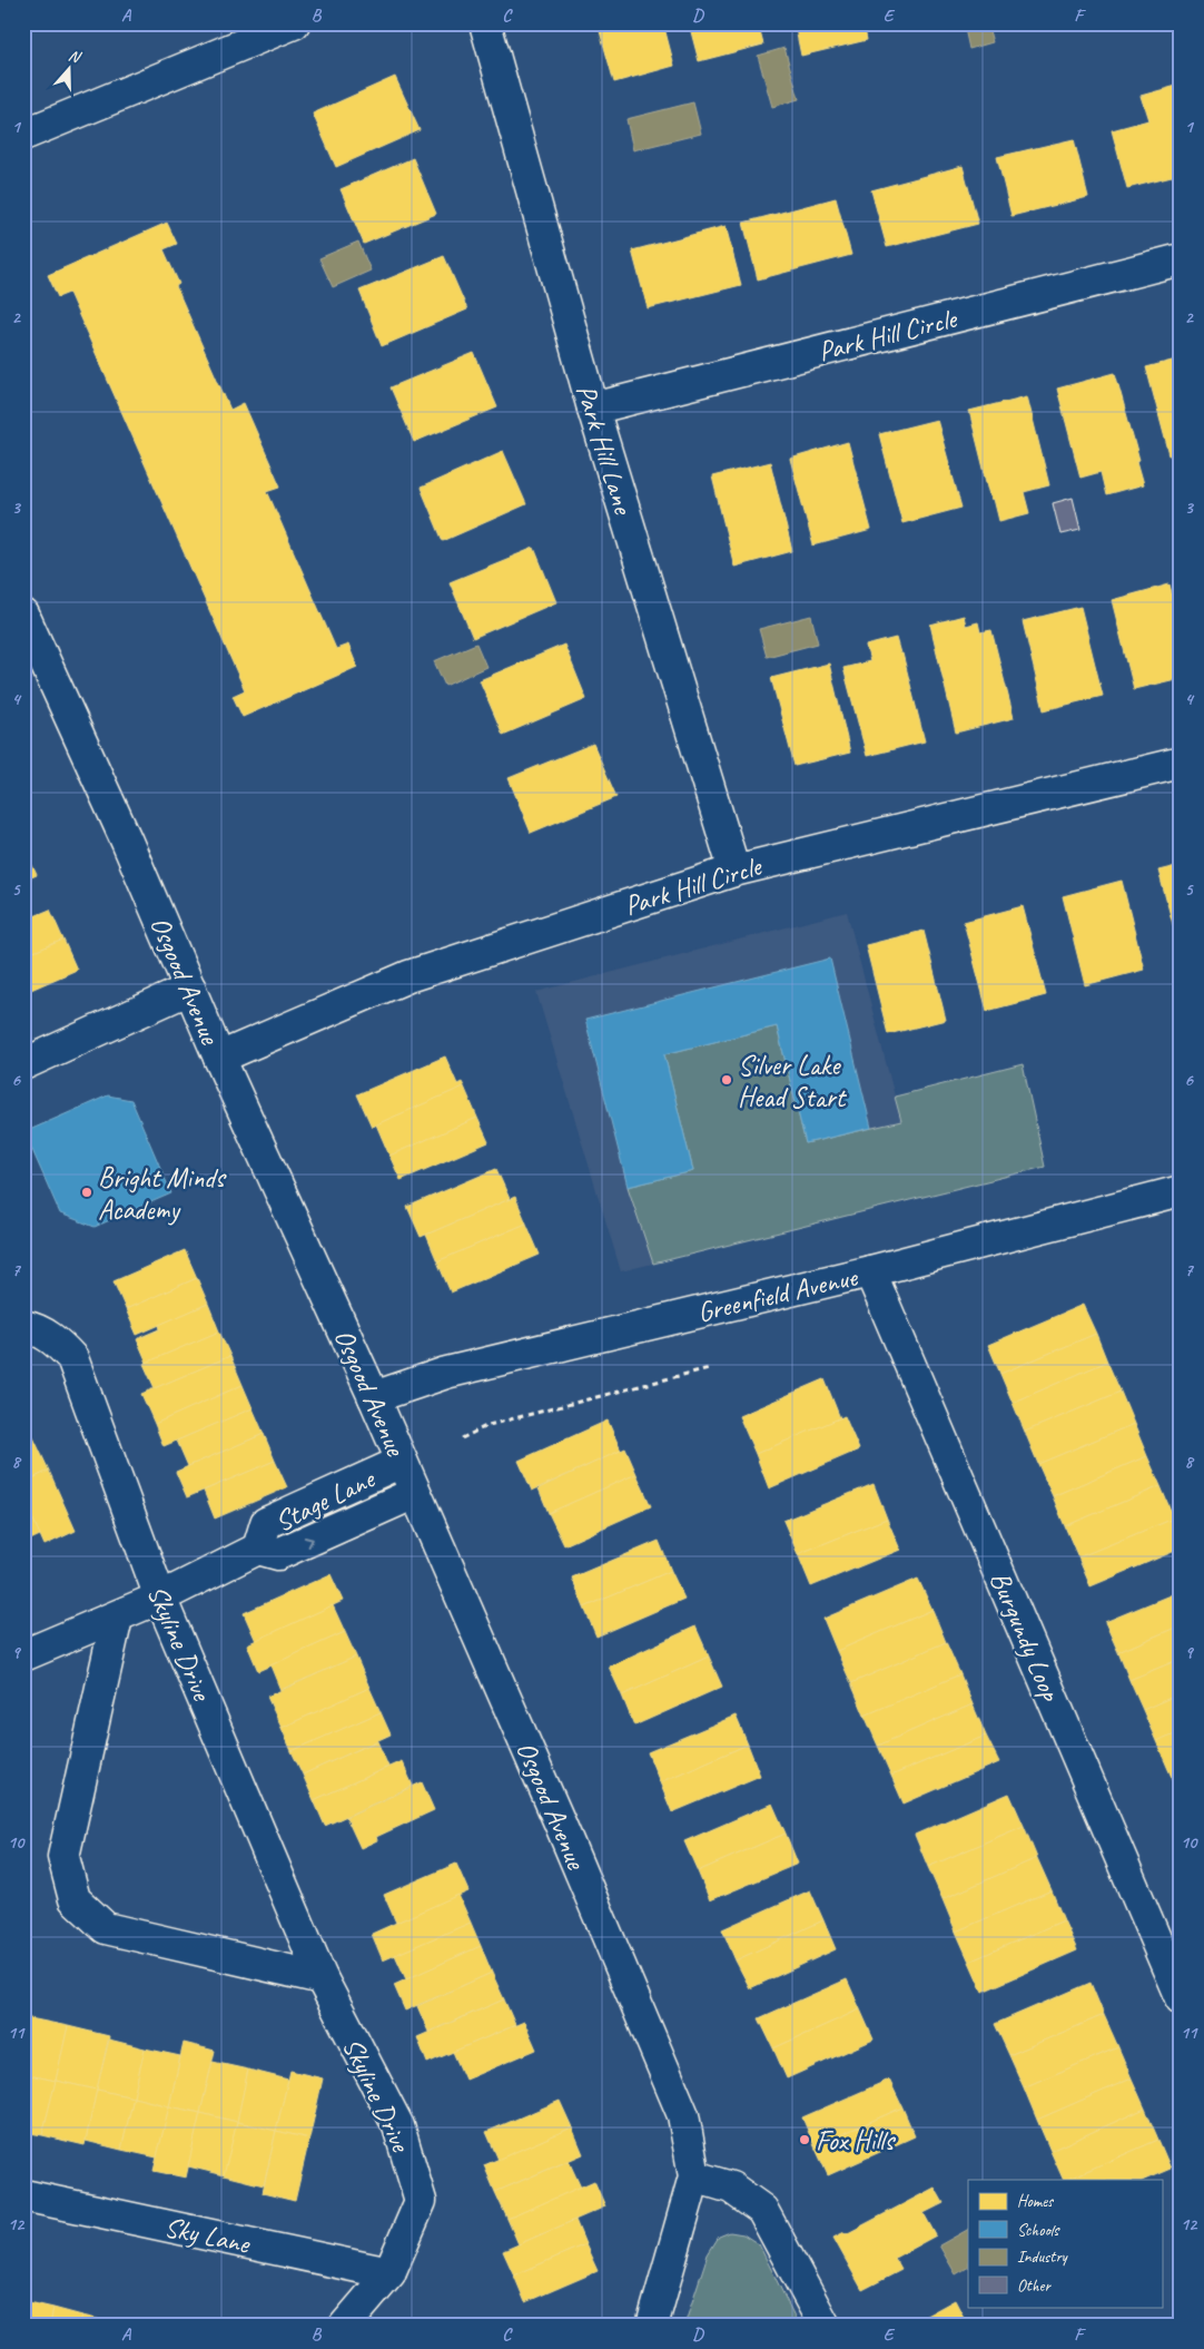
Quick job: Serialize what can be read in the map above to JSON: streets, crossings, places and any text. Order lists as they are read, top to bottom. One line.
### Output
{"streets":{"street":["Park Hill Circle","Park Hill Lane","Osgood Avenue","Greenfield Avenue","Stage Lane","Burgundy Loop","Skyline Drive","Sky Lane"]},"crossings":[["Park Hill Circle","Park Hill Lane"],["Park Hill Circle","Osgood Avenue"],["Osgood Avenue","Greenfield Avenue"],["Osgood Avenue","Stage Lane"],["Greenfield Avenue","Burgundy Loop"],["Stage Lane","Skyline Drive"],["Skyline Drive","Sky Lane"]],"places":["Silver Lake Head Start","Bright Minds Academy","Fox Hills"],"legend":["Homes","Schools","Industry","Other"],"north":"top","grid":{"columns":["A","B","C","D","E","F"],"rows":["1","2","3","4","5","6","7","8","9","10","11","12"]}}
